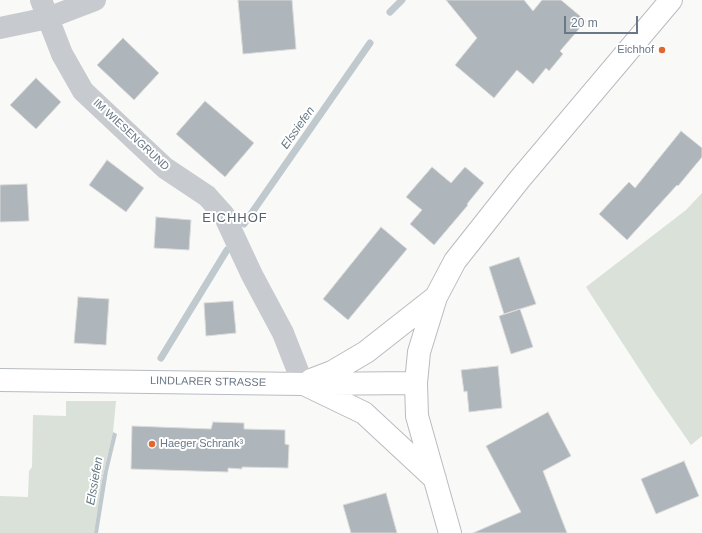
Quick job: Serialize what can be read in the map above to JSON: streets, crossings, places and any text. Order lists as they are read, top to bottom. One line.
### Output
{"streets":{"main road":["LINDLARER STRASSE"],"street":["IM WIESENGRUND"]},"crossings":[["IM WIESENGRUND","LINDLARER STRASSE"]],"districts":["EICHHOF"],"water":["Elssiefen"],"places":["Eichhof","Haeger Schrank³"],"scale_bar":"20 m"}
